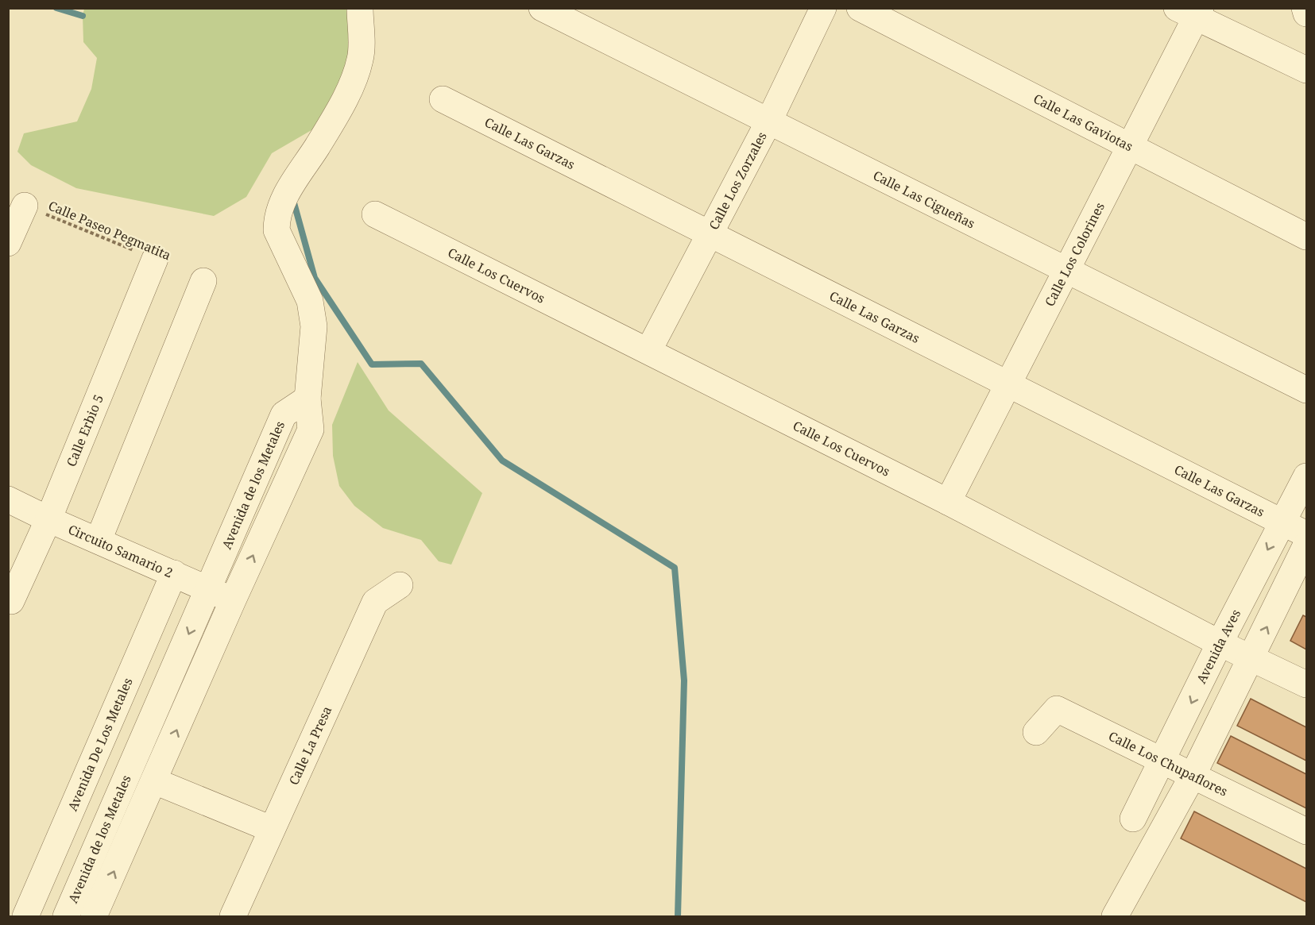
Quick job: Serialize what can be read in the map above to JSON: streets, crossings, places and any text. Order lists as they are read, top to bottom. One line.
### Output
{"streets":{"street":["Calle Las Gaviotas","Calle Las Garzas","Calle Los Zorzales","Calle Las Cigueñas","Calle Los Colorines","Calle Los Cuervos","Calle Erbio 5","Avenida de los Metales","Circuito Samario 2","Avenida Aves","Avenida De Los Metales","Calle La Presa","Calle Los Chupaflores"],"path":["Calle Paseo Pegmatita"]},"crossings":[["Calle Las Gaviotas","Calle Los Colorines"],["Calle Las Garzas","Calle Los Zorzales"],["Calle Las Garzas","Calle Los Colorines"],["Calle Las Garzas","Avenida Aves"],["Calle Los Zorzales","Calle Las Cigueñas"],["Calle Los Zorzales","Calle Los Cuervos"],["Calle Las Cigueñas","Calle Los Colorines"],["Calle Paseo Pegmatita","Calle Erbio 5"],["Calle Los Colorines","Calle Los Cuervos"],["Calle Los Cuervos","Avenida Aves"],["Calle Erbio 5","Circuito Samario 2"],["Avenida de los Metales","Circuito Samario 2"],["Circuito Samario 2","Avenida De Los Metales"],["Avenida Aves","Calle Los Chupaflores"]]}
